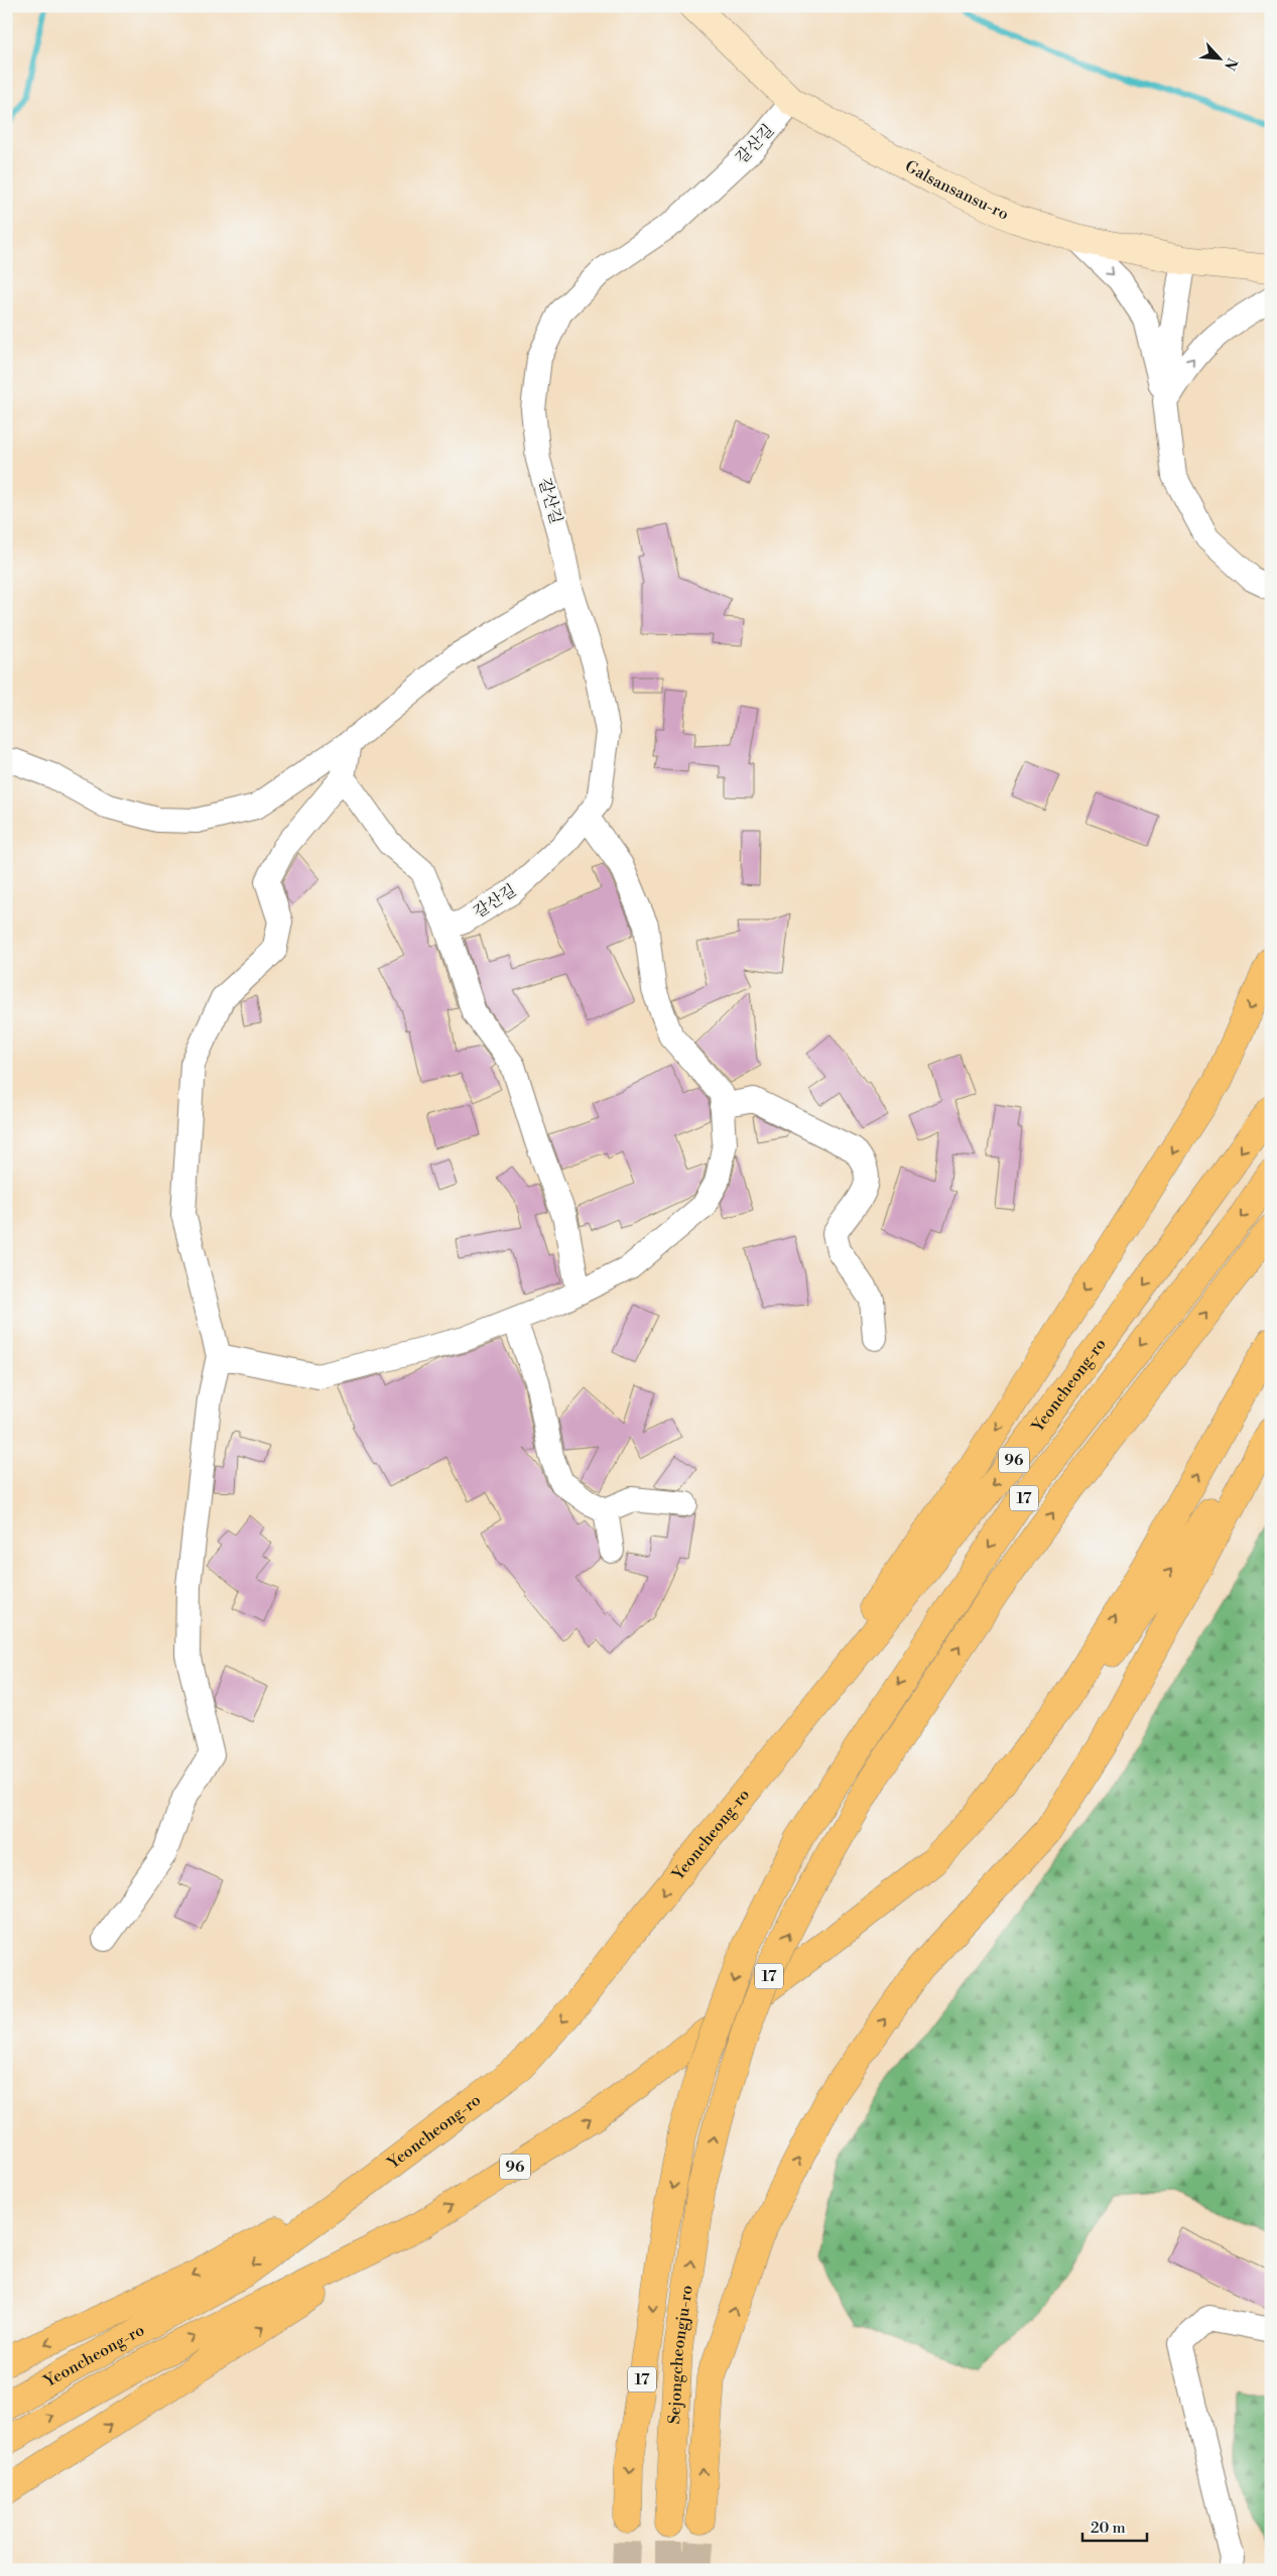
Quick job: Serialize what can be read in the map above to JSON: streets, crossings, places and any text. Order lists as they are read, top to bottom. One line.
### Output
{"streets":{"highway":["Yeoncheong-ro","96","17","Sejongcheongju-ro"],"main road":["Galsansansu-ro"],"street":["갈산길"]},"crossings":[["갈산길","Galsansansu-ro"],["Yeoncheong-ro","Sejongcheongju-ro"]],"scale_bar":"20 m","north":"bottom right"}
